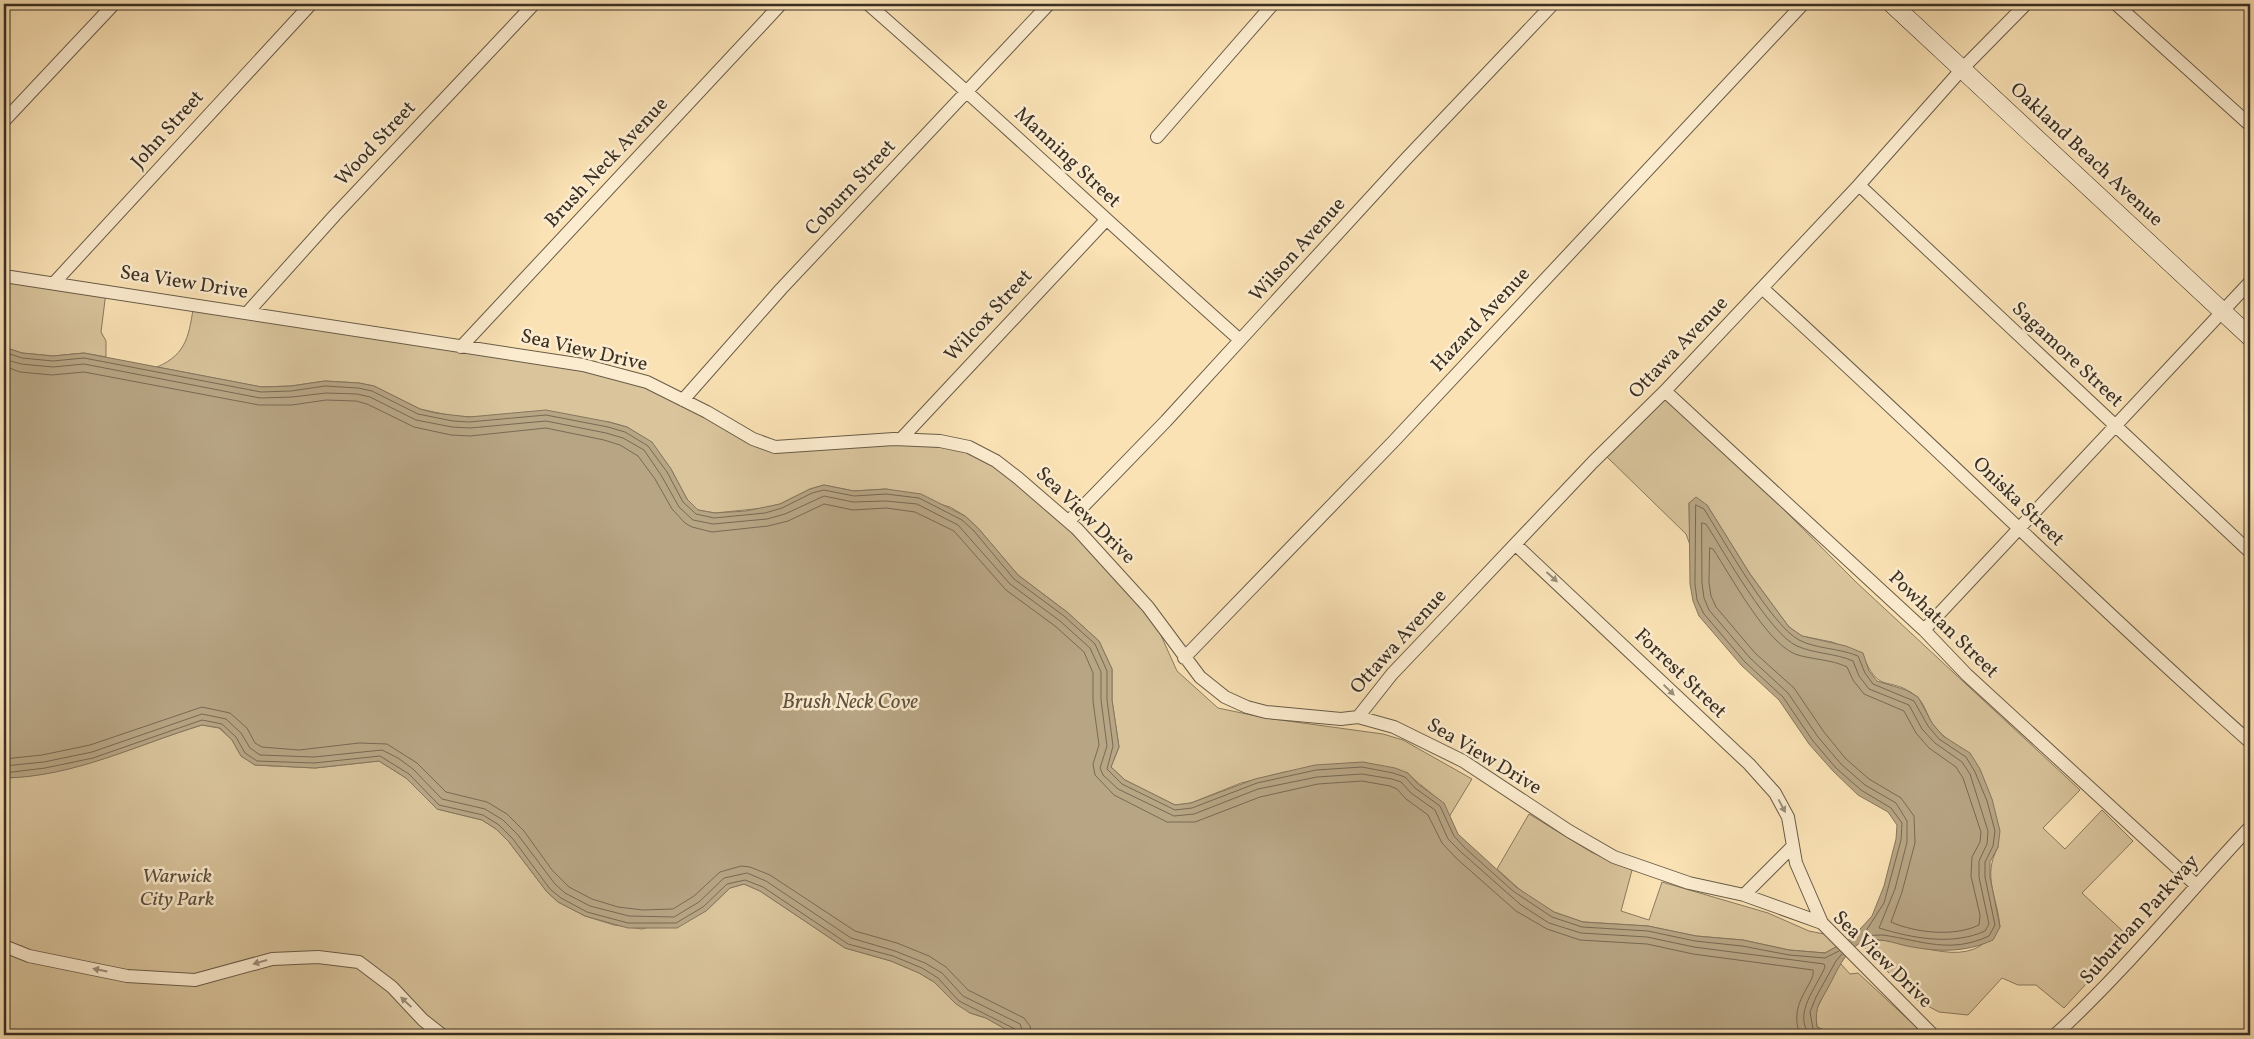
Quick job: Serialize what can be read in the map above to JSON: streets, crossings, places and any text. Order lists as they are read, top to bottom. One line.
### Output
{"streets":{"street":["John Street","Wood Street","Oakland Beach Avenue","Manning Street","Brush Neck Avenue","Coburn Street","Wilson Avenue","Sea View Drive","Wilcox Street","Hazard Avenue","Ottawa Avenue","Sagamore Street","Oniska Street","Powhatan Street","Forrest Street","Suburban Parkway"]},"crossings":[["John Street","Sea View Drive"],["Wood Street","Sea View Drive"],["Oakland Beach Avenue","Ottawa Avenue"],["Manning Street","Coburn Street"],["Manning Street","Wilson Avenue"],["Manning Street","Wilcox Street"],["Brush Neck Avenue","Sea View Drive"],["Coburn Street","Sea View Drive"],["Wilson Avenue","Sea View Drive"],["Sea View Drive","Wilcox Street"],["Sea View Drive","Hazard Avenue"],["Sea View Drive","Ottawa Avenue"],["Sea View Drive","Forrest Street"],["Ottawa Avenue","Sagamore Street"],["Ottawa Avenue","Oniska Street"],["Ottawa Avenue","Powhatan Street"],["Ottawa Avenue","Forrest Street"],["Powhatan Street","Suburban Parkway"]],"one_way":["Forrest Street"],"water":["Brush Neck Cove"],"parks":["Warwick City Park"]}
